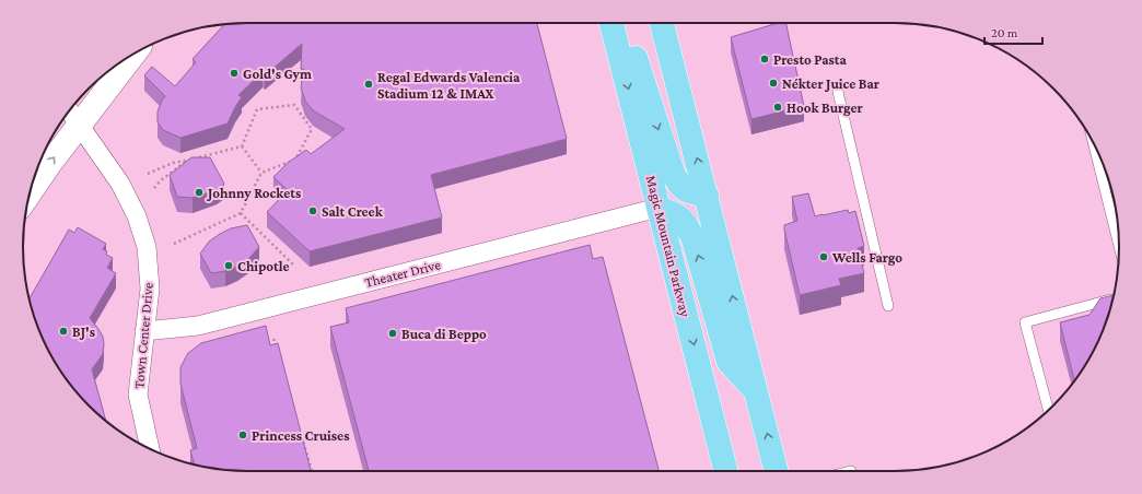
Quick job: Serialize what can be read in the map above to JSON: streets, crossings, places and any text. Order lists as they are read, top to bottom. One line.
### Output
{"streets":{"main road":["Magic Mountain Parkway"],"street":["Theater Drive","Town Center Drive"]},"crossings":[["Magic Mountain Parkway","Theater Drive"],["Theater Drive","Town Center Drive"]],"places":["Presto Pasta","Gold's Gym","Nékter Juice Bar","Regal Edwards Valencia Stadium 12 & IMAX","Hook Burger","Johnny Rockets","Salt Creek","Wells Fargo","Chipotle","BJ's","Buca di Beppo","Princess Cruises"],"scale_bar":"20 m"}
